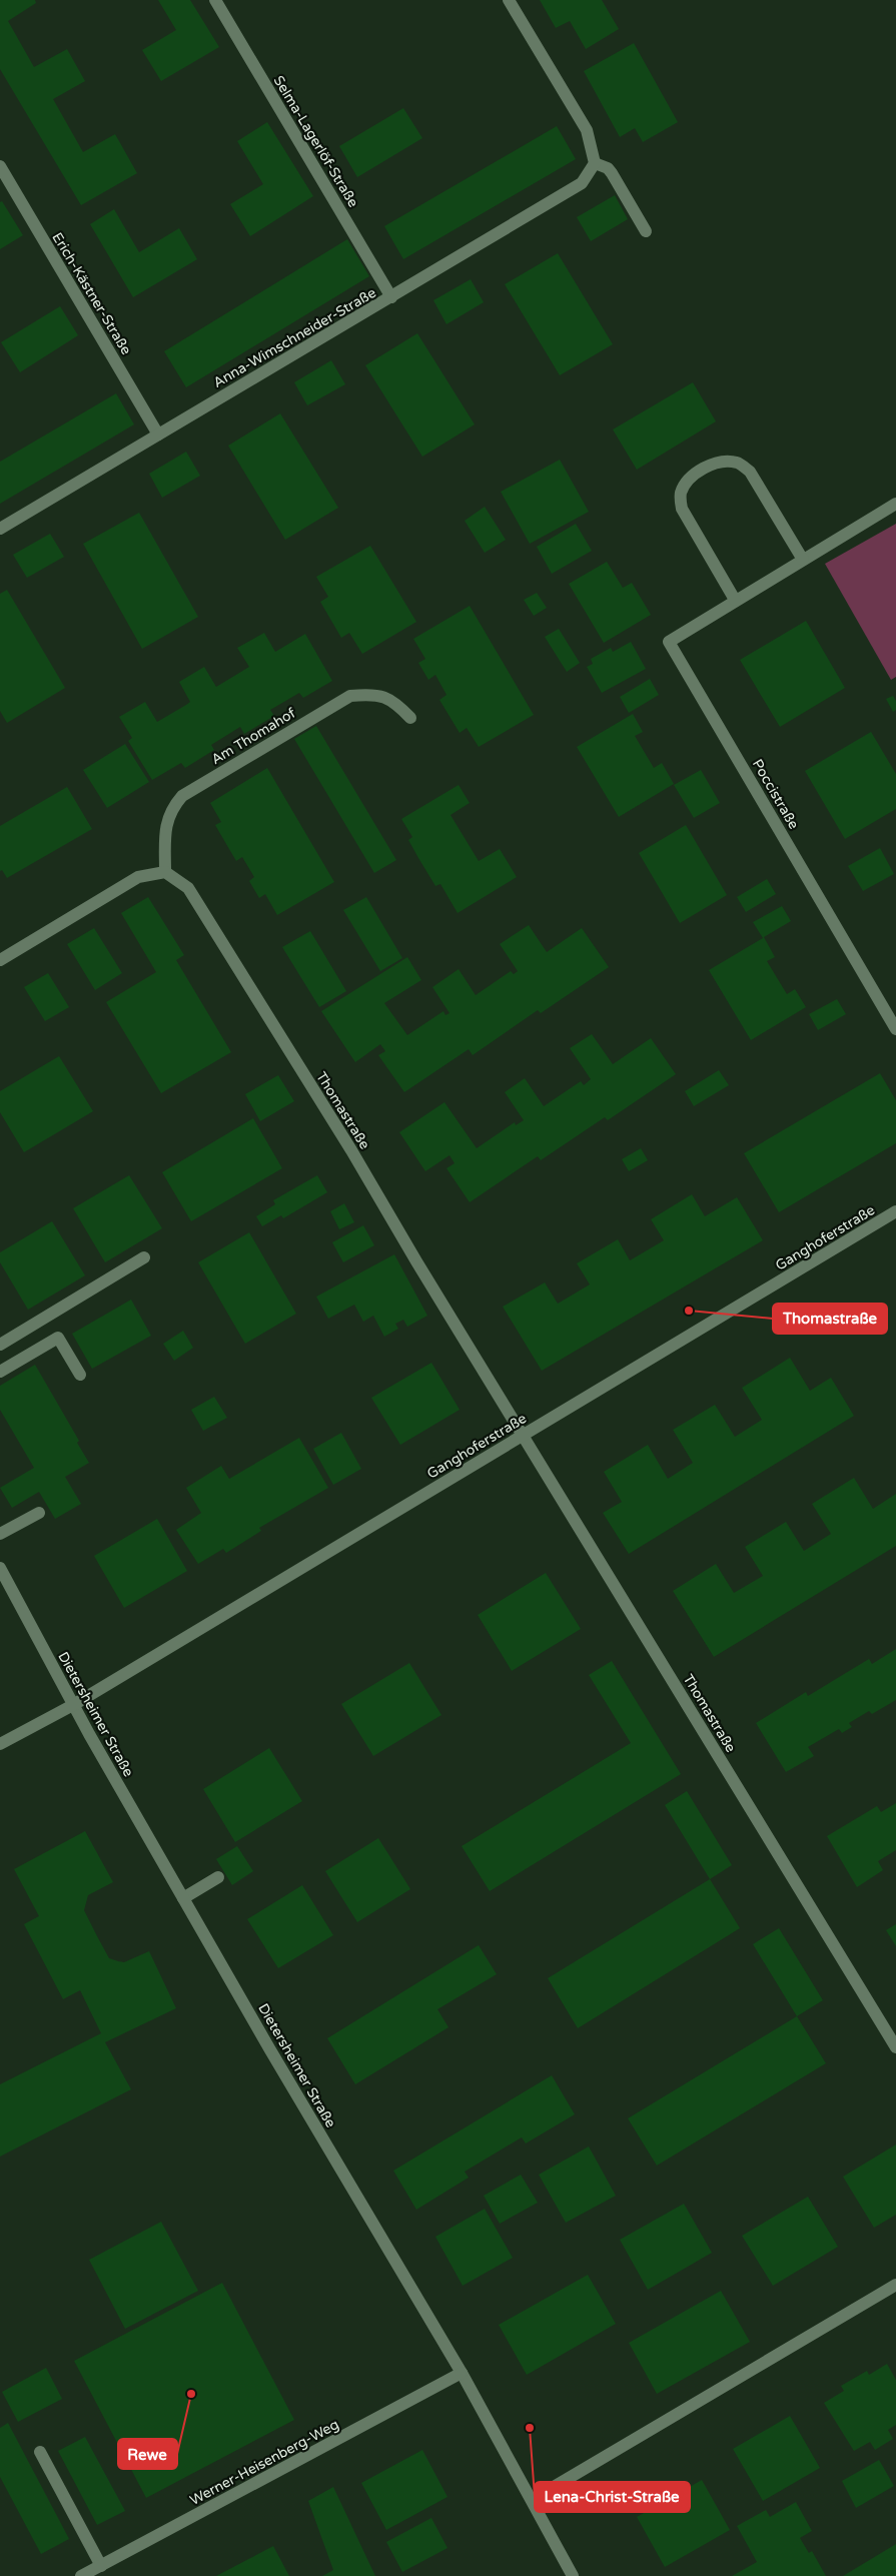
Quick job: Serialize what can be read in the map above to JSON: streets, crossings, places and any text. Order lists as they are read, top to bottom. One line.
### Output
{"streets":{"street":["Selma-Lagerlöf-Straße","Erich-Kästner-Straße","Anna-Wimschneider-Straße","Am Thomahof","Poccistraße","Thomastraße","Ganghoferstraße","Dietersheimer Straße","Werner-Heisenberg-Weg"]},"crossings":[["Selma-Lagerlöf-Straße","Anna-Wimschneider-Straße"],["Erich-Kästner-Straße","Anna-Wimschneider-Straße"],["Am Thomahof","Thomastraße"],["Thomastraße","Ganghoferstraße"],["Ganghoferstraße","Dietersheimer Straße"],["Dietersheimer Straße","Werner-Heisenberg-Weg"]],"places":["Thomastraße","Rewe","Lena-Christ-Straße"]}
